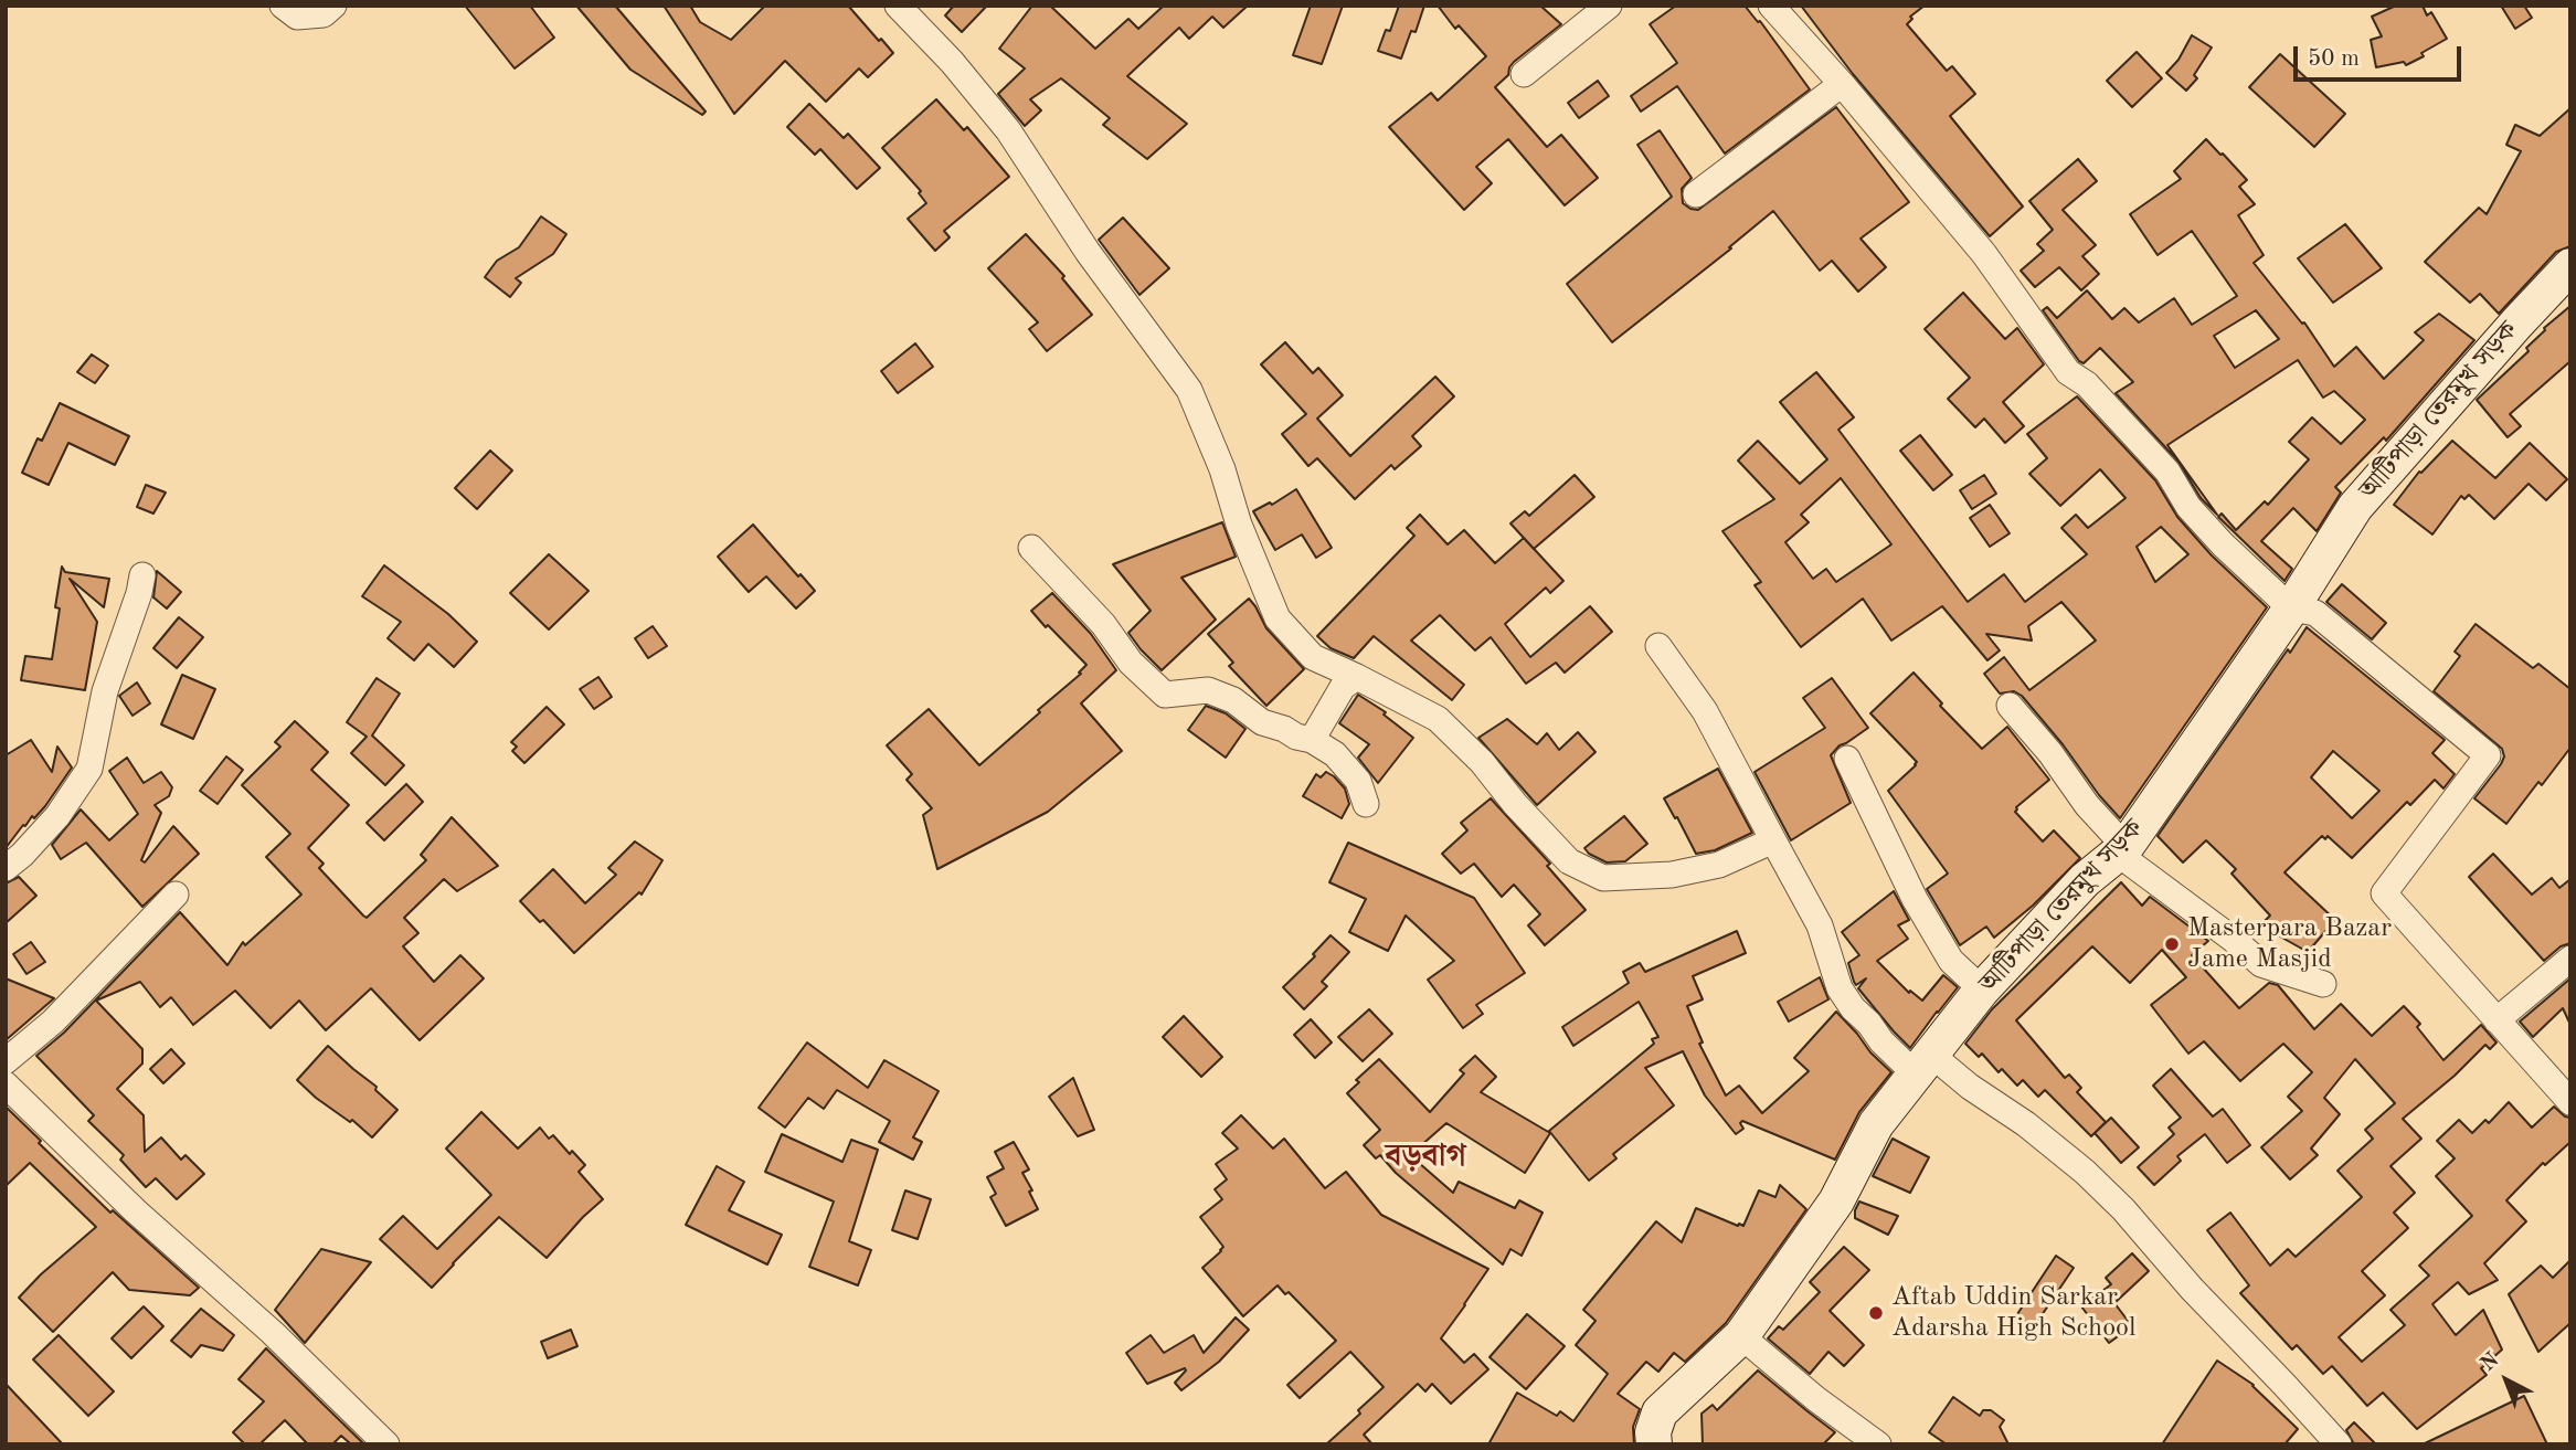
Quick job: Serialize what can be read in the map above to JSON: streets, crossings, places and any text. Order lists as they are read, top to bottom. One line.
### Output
{"streets":{"main road":["আটিপাড়া তেরমুখ সড়ক"]},"districts":["বড়বাগ"],"places":["Masterpara Bazar Jame Masjid","Aftab Uddin Sarkar Adarsha High School"],"scale_bar":"50 m","north":"top left"}
